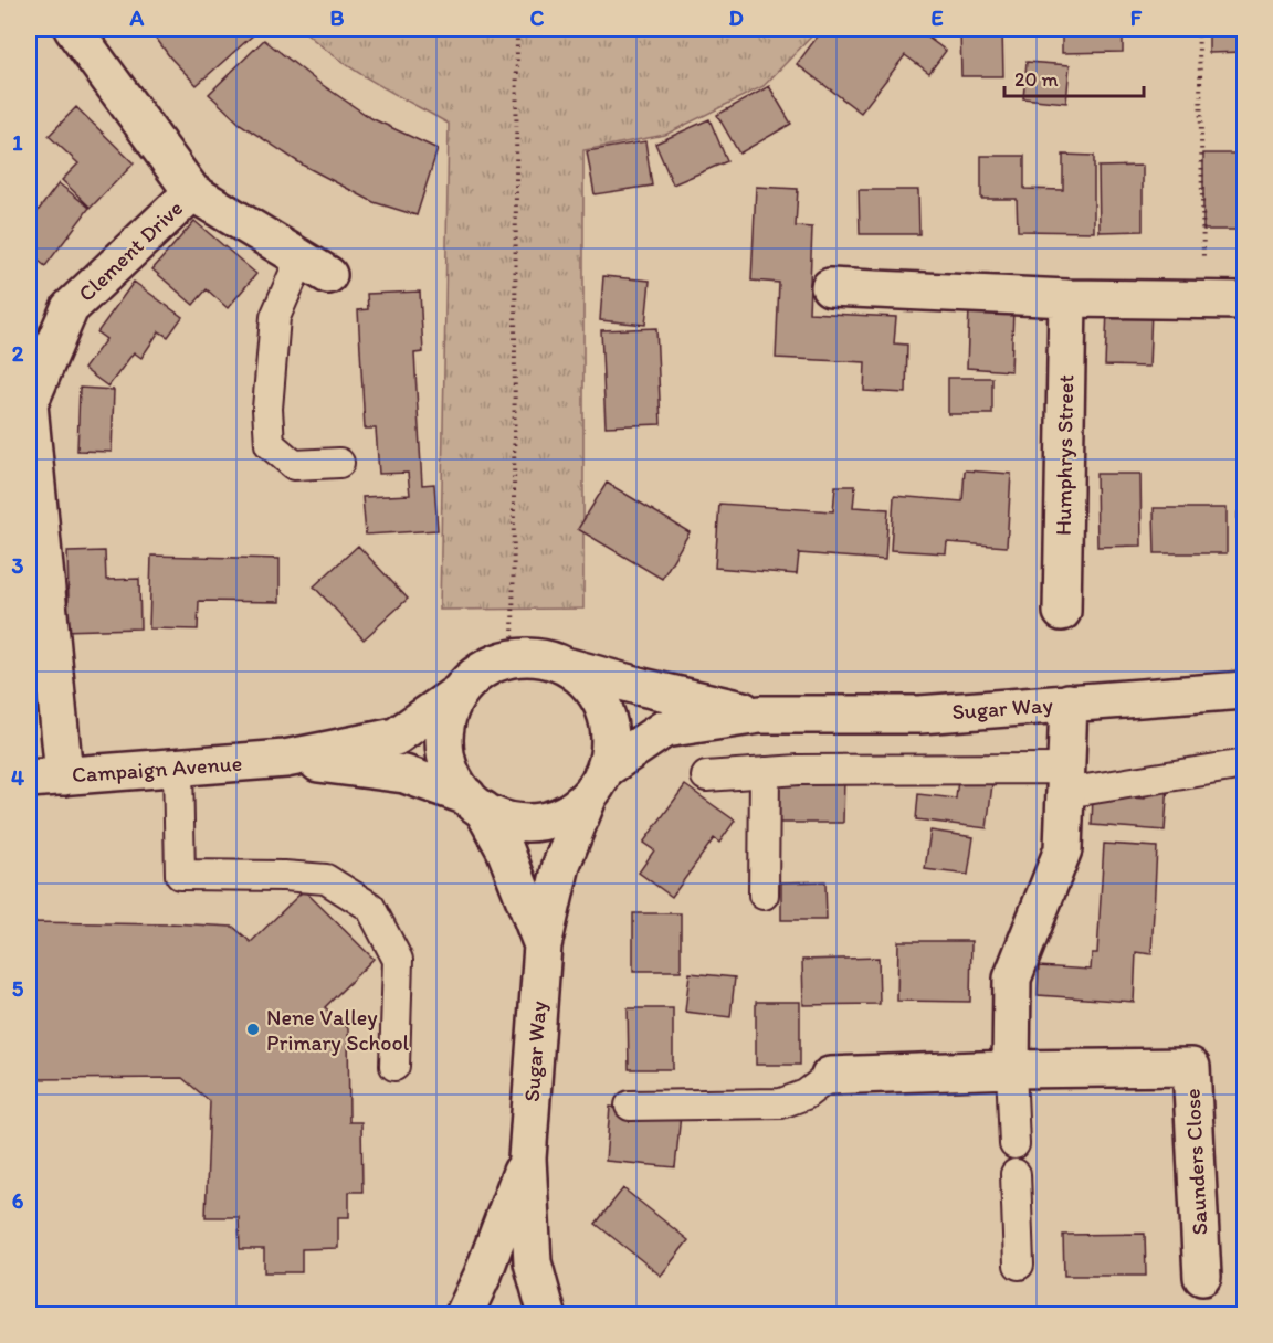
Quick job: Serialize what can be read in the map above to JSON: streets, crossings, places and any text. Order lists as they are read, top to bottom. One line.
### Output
{"streets":{"street":["Clement Drive","Humphrys Street","Sugar Way","Campaign Avenue","Saunders Close"]},"crossings":[["Clement Drive","Campaign Avenue"],["Sugar Way","Campaign Avenue"]],"places":["Nene Valley Primary School"],"scale_bar":"20 m","grid":{"columns":["A","B","C","D","E","F"],"rows":["1","2","3","4","5","6"]}}
